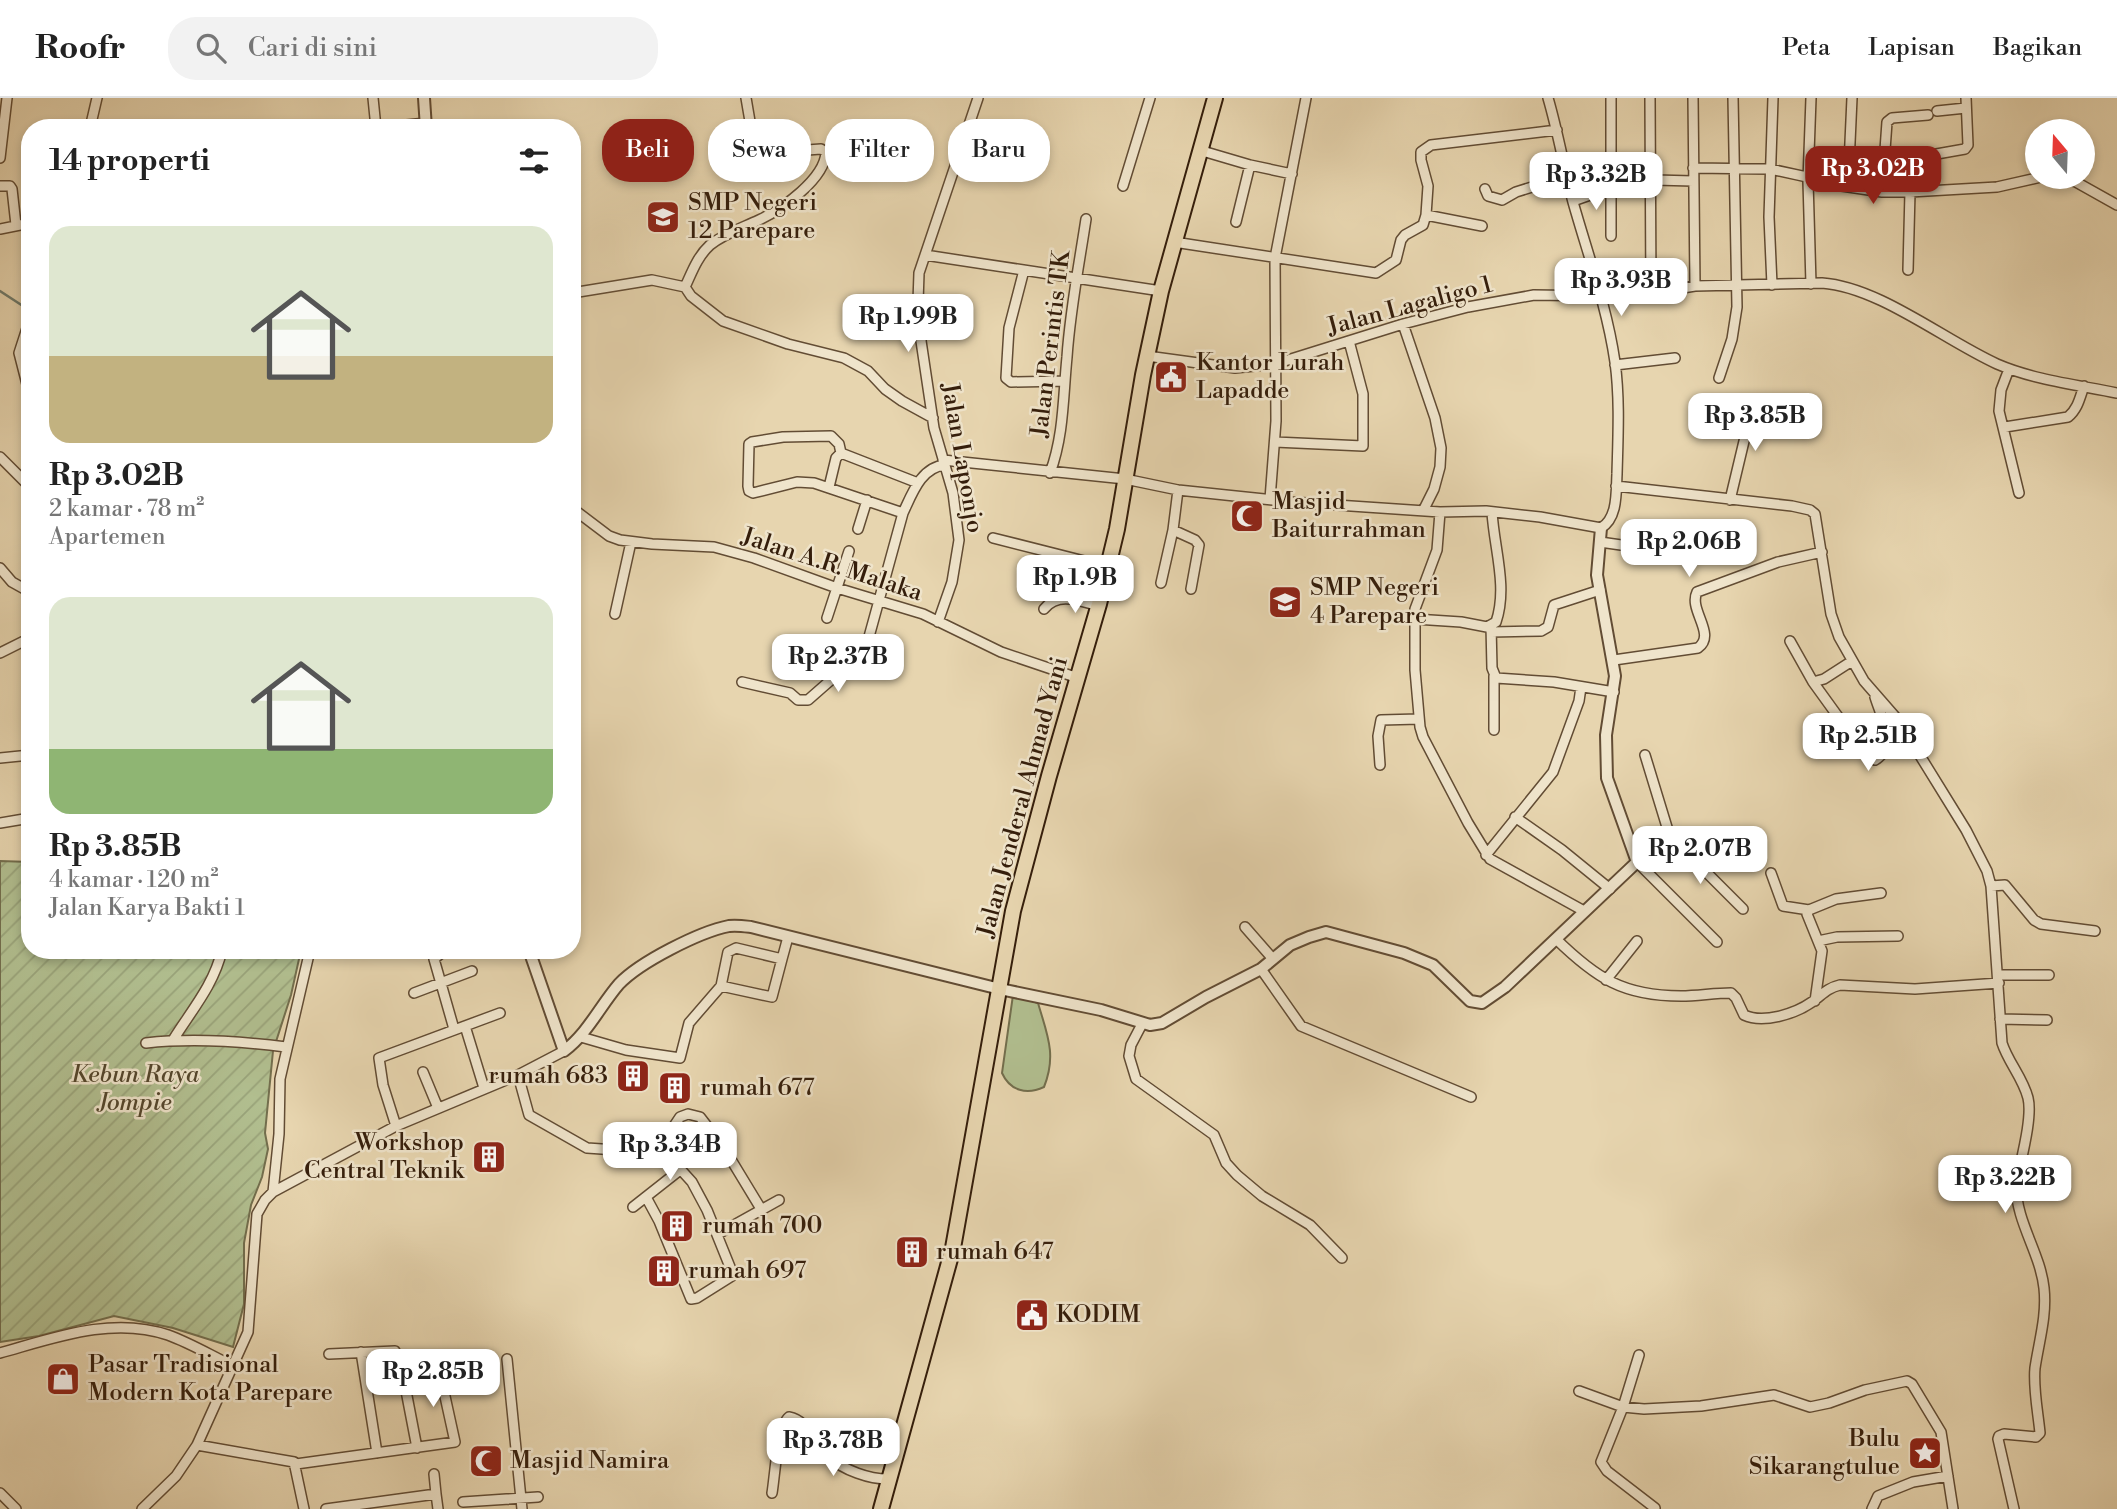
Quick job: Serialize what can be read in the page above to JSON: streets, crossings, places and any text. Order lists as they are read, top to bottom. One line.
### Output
{"streets":{"highway":["Jalan Jenderal Ahmad Yani"],"street":["Jalan Lagaligo 1","Jalan Perintis TK","Jalan Laponjo","Jalan A.R. Malaka"]},"crossings":[["Jalan Lagaligo 1","Jalan Jenderal Ahmad Yani"],["Jalan Laponjo","Jalan A.R. Malaka"],["Jalan A.R. Malaka","Jalan Jenderal Ahmad Yani"]],"parks":["Kebun Raya Jompie"],"places":{"school or university":["SMP Negeri 12 Parepare","SMP Negeri 4 Parepare"],"public building":["Kantor Lurah Lapadde","KODIM"],"mosque":["Masjid Baiturrahman","Masjid Namira"],"building":["rumah 683","rumah 677","Workshop Central Teknik","rumah 700","rumah 647","rumah 697"],"shop":["Pasar Tradisional Modern Kota Parepare"],"place":["Bulu Sikarangtulue"]},"north":"top","page":{"header":"Roofr","search":"Cari di sini","nav":["Peta","Lapisan","Bagikan"],"chip":["Beli","Sewa","Filter","Baru"],"heading":"14 properti","price":["Rp 3.02B","Rp 3.32B","Rp 3.93B","Rp 1.99B","Rp 3.85B","Rp 2.06B","Rp 1.9B","Rp 2.37B","Rp 2.51B","Rp 2.07B","Rp 3.34B","Rp 3.22B","Rp 2.85B","Rp 3.78B"],"list":[{"name":"Rp 3.02B","note":"2 kamar · 78 m² · Apartemen"},{"name":"Rp 3.85B","note":"4 kamar · 120 m² · Jalan Karya Bakti 1"}]}}
